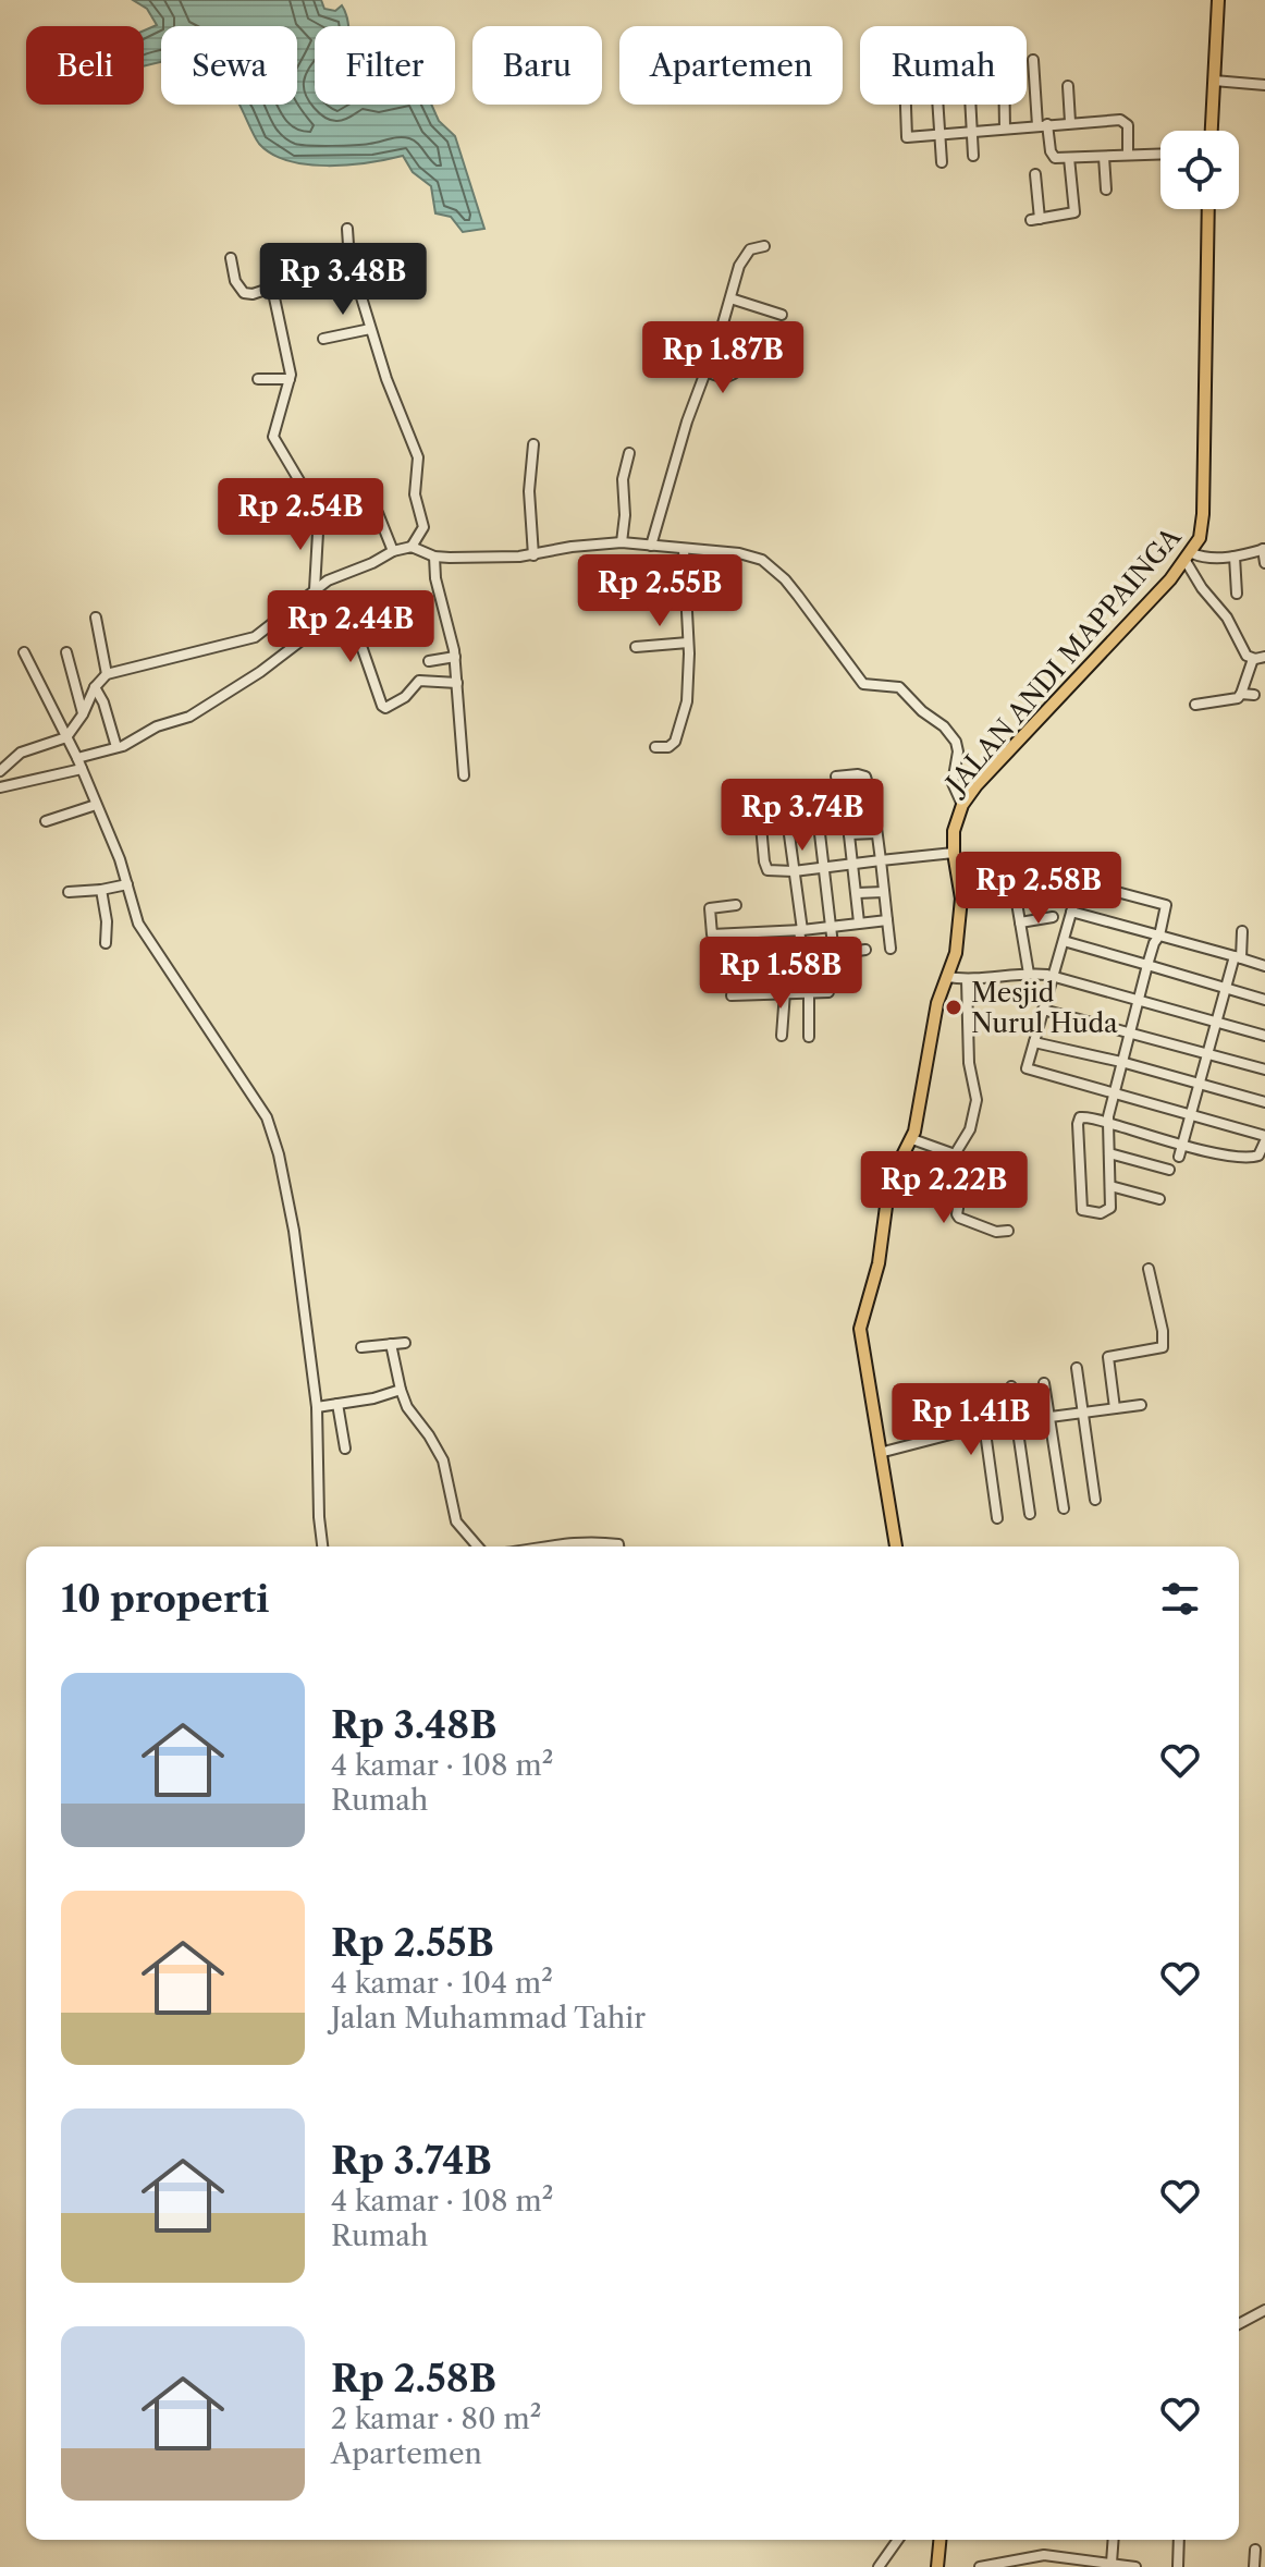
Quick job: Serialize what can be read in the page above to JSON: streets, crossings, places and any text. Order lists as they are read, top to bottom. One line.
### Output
{"streets":{"main road":["JALAN ANDI MAPPAINGA"]},"places":["Mesjid Nurul Huda"],"page":{"chip":["Beli","Sewa","Filter","Baru","Apartemen","Rumah"],"price":["Rp 3.48B","Rp 1.87B","Rp 2.54B","Rp 2.55B","Rp 2.44B","Rp 3.74B","Rp 2.58B","Rp 1.58B","Rp 2.22B","Rp 1.41B"],"heading":"10 properti","list":[{"name":"Rp 3.48B","note":"4 kamar · 108 m² · Rumah"},{"name":"Rp 2.55B","note":"4 kamar · 104 m² · Jalan Muhammad Tahir"},{"name":"Rp 3.74B","note":"4 kamar · 108 m² · Rumah"},{"name":"Rp 2.58B","note":"2 kamar · 80 m² · Apartemen"}]}}
